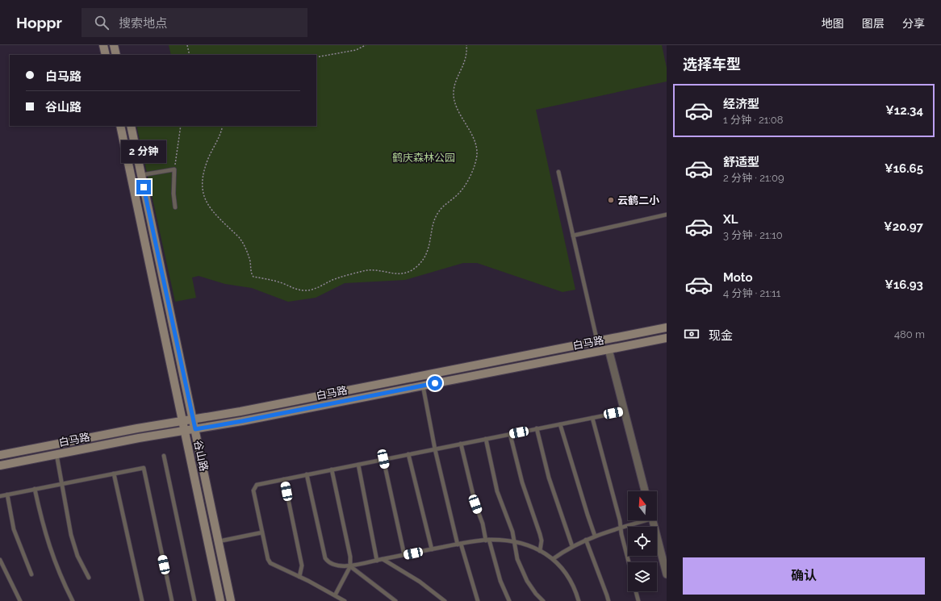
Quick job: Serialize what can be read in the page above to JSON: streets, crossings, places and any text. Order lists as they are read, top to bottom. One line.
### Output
{"streets":{"street":["白马路","谷山路"]},"crossings":[["白马路","谷山路"]],"parks":["鹤庆森林公园"],"places":["云鹤二小"],"north":"top","page":{"header":"Hoppr","search":"搜索地点","nav":["地图","图层","分享"],"heading":"选择车型","banner":["白马路","谷山路"],"list":[{"name":"经济型","note":"1 分钟 · 21:08","value":"¥12.34"},{"name":"舒适型","note":"2 分钟 · 21:09","value":"¥16.65"},{"name":"XL","note":"3 分钟 · 21:10","value":"¥20.97"},{"name":"Moto","note":"4 分钟 · 21:11","value":"¥16.93"}],"bubble":"2 分钟","pay":["现金","480 m"],"buttons":"确认"}}
